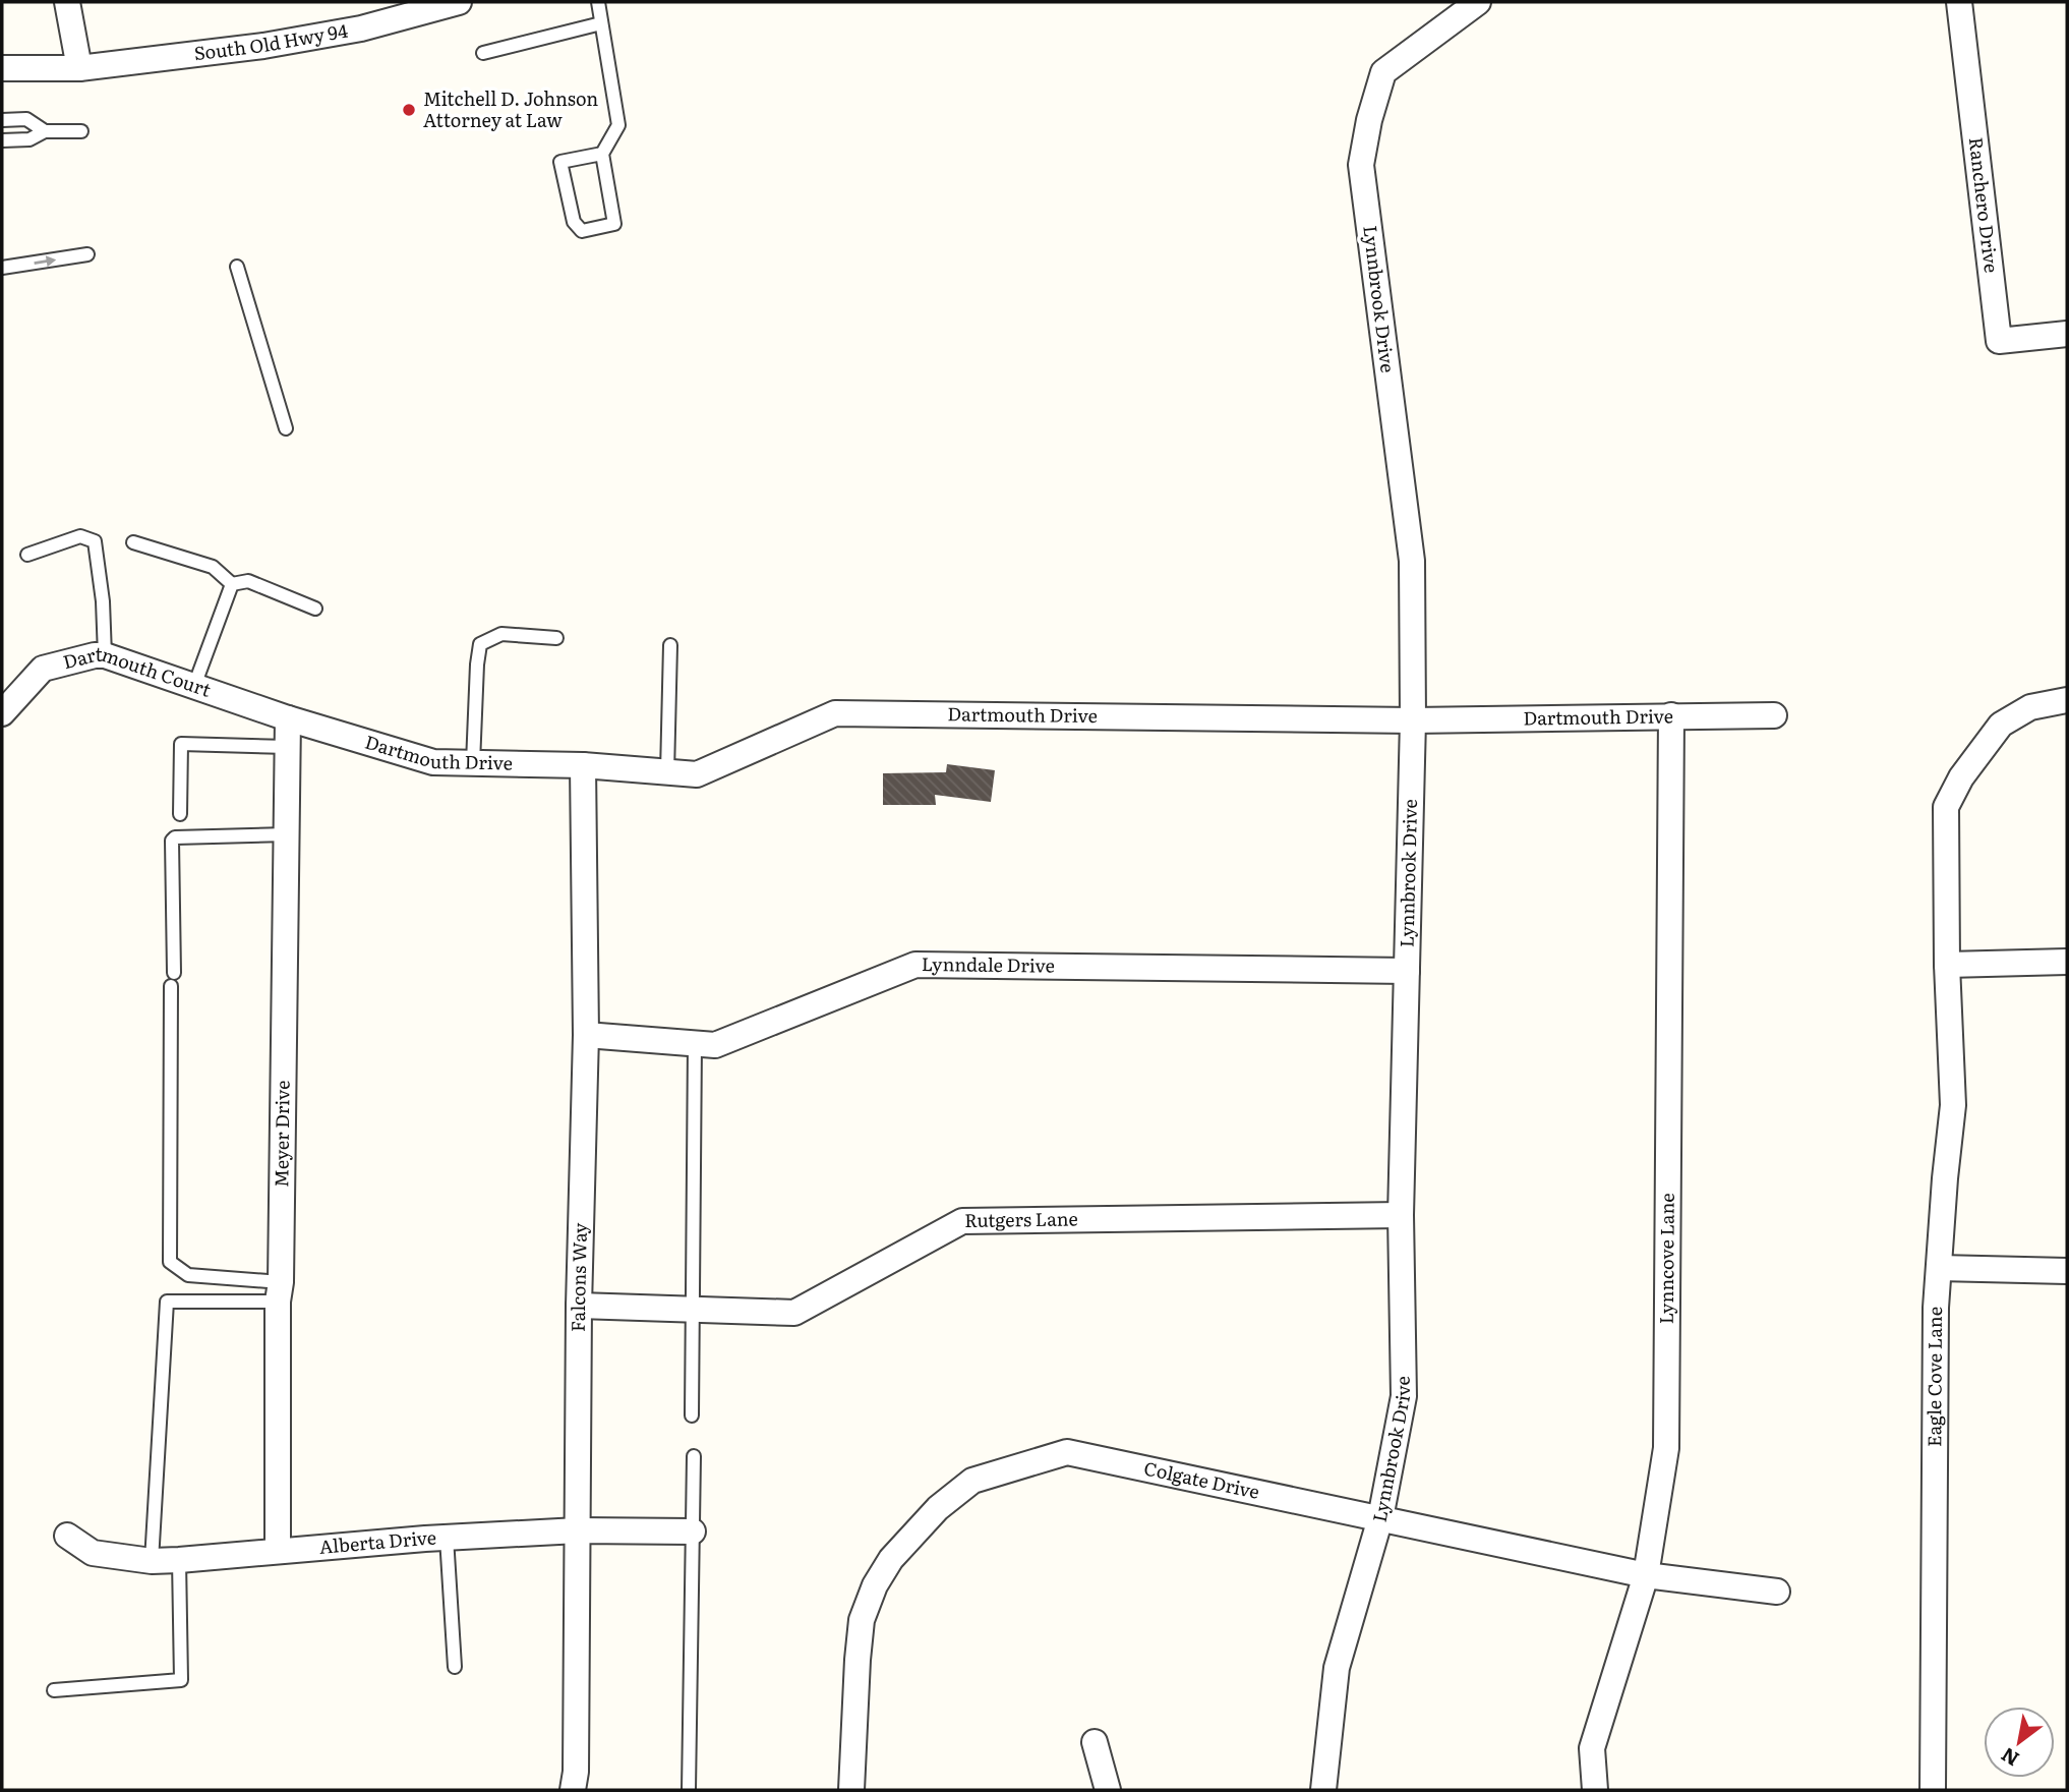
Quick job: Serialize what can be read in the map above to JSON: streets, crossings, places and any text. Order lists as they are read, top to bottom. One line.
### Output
{"streets":{"street":["South Old Hwy 94","Ranchero Drive","Lynnbrook Drive","Dartmouth Court","Dartmouth Drive","Lynndale Drive","Meyer Drive","Rutgers Lane","Lynncove Lane","Falcons Way","Eagle Cove Lane","Colgate Drive","Alberta Drive"]},"crossings":[["Lynnbrook Drive","Dartmouth Drive"],["Lynnbrook Drive","Lynndale Drive"],["Lynnbrook Drive","Rutgers Lane"],["Lynnbrook Drive","Colgate Drive"],["Dartmouth Court","Dartmouth Drive"],["Dartmouth Court","Meyer Drive"],["Dartmouth Drive","Meyer Drive"],["Dartmouth Drive","Lynncove Lane"],["Dartmouth Drive","Falcons Way"],["Lynndale Drive","Falcons Way"],["Meyer Drive","Alberta Drive"],["Rutgers Lane","Falcons Way"],["Lynncove Lane","Colgate Drive"],["Falcons Way","Alberta Drive"]],"places":["Mitchell D. Johnson Attorney at Law"],"north":"bottom left"}
